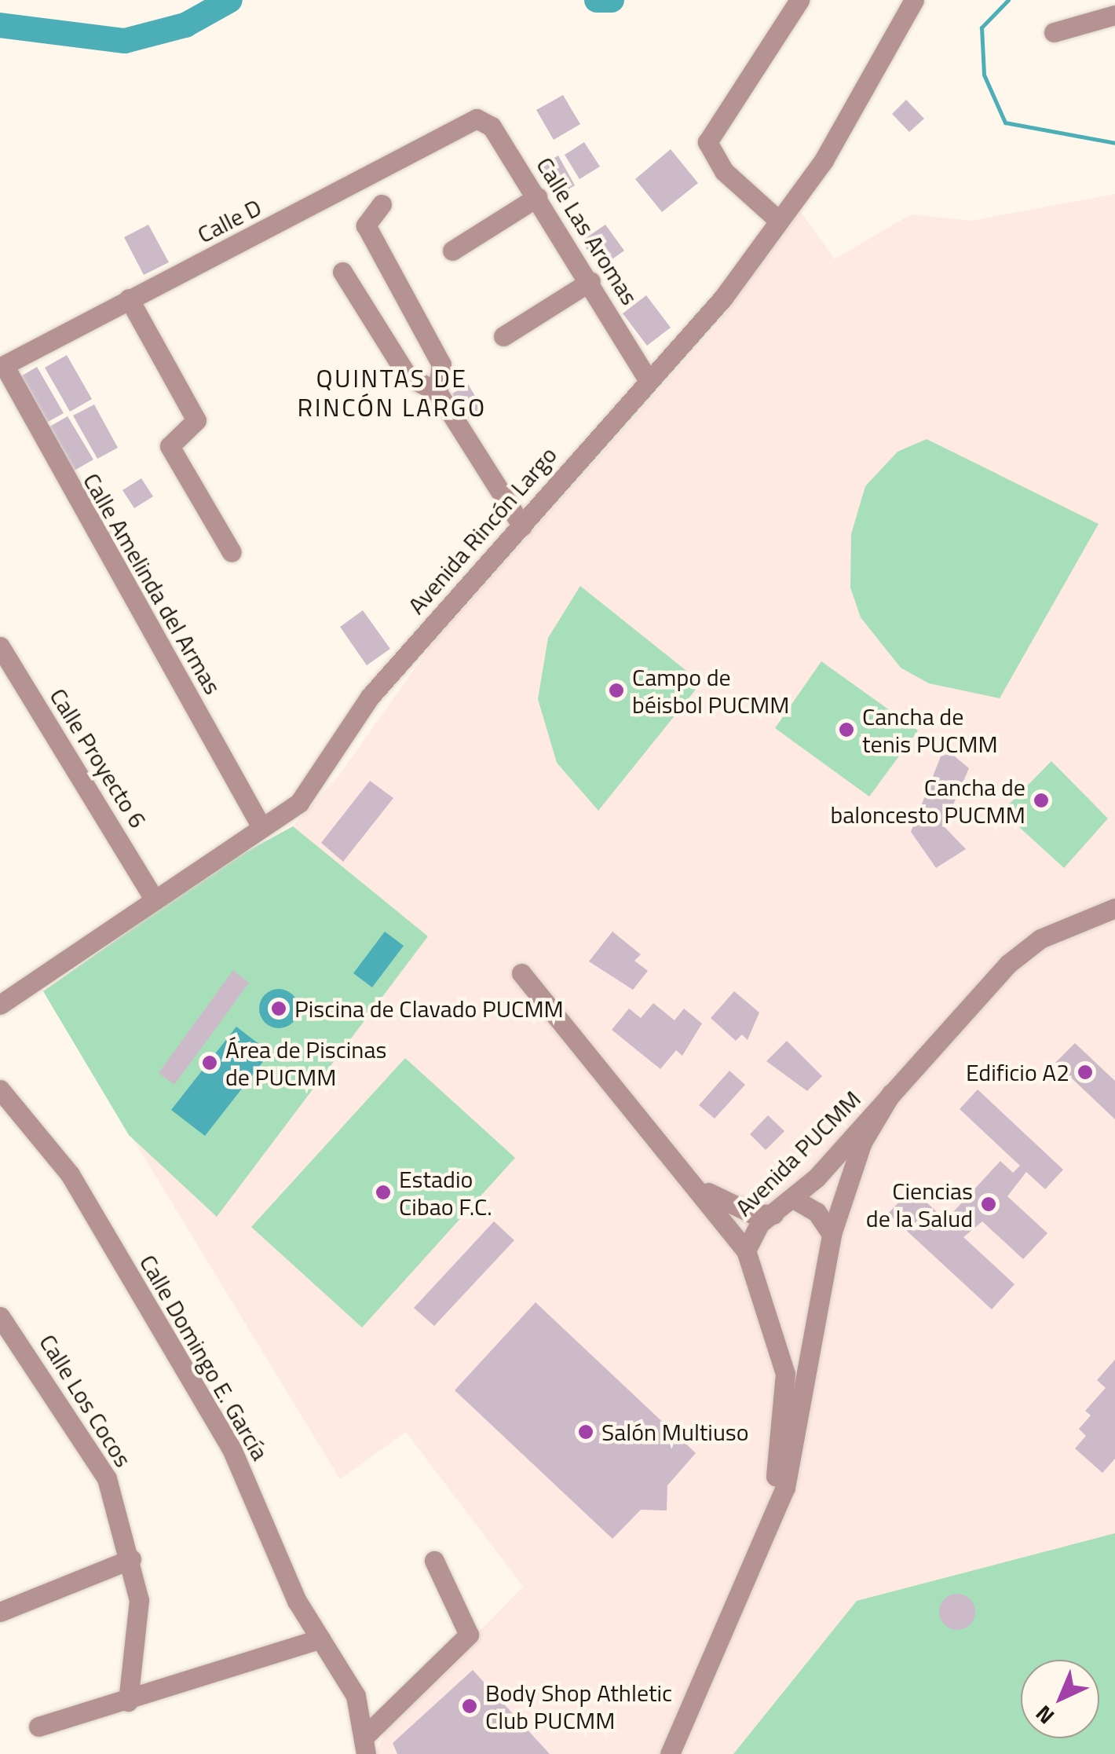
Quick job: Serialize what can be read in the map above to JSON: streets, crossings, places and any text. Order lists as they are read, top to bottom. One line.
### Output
{"streets":{"street":["Calle D","Calle Las Aromas","Avenida Rincón Largo","Calle Amelinda del Armas","Calle Proyecto 6","Avenida PUCMM","Calle Domingo E. García","Calle Los Cocos"]},"crossings":[["Calle D","Calle Las Aromas"],["Calle D","Calle Amelinda del Armas"],["Calle Las Aromas","Avenida Rincón Largo"],["Avenida Rincón Largo","Calle Amelinda del Armas"],["Avenida Rincón Largo","Calle Proyecto 6"]],"districts":["QUINTAS DE RINCÓN LARGO"],"places":["Campo de béisbol PUCMM","Cancha de tenis PUCMM","Cancha de baloncesto PUCMM","Piscina de Clavado PUCMM","Área de Piscinas de PUCMM","Edificio A2","Estadio Cibao F.C.","Ciencias de la Salud","Salón Multiuso","Body Shop Athletic Club PUCMM"],"north":"bottom left"}
